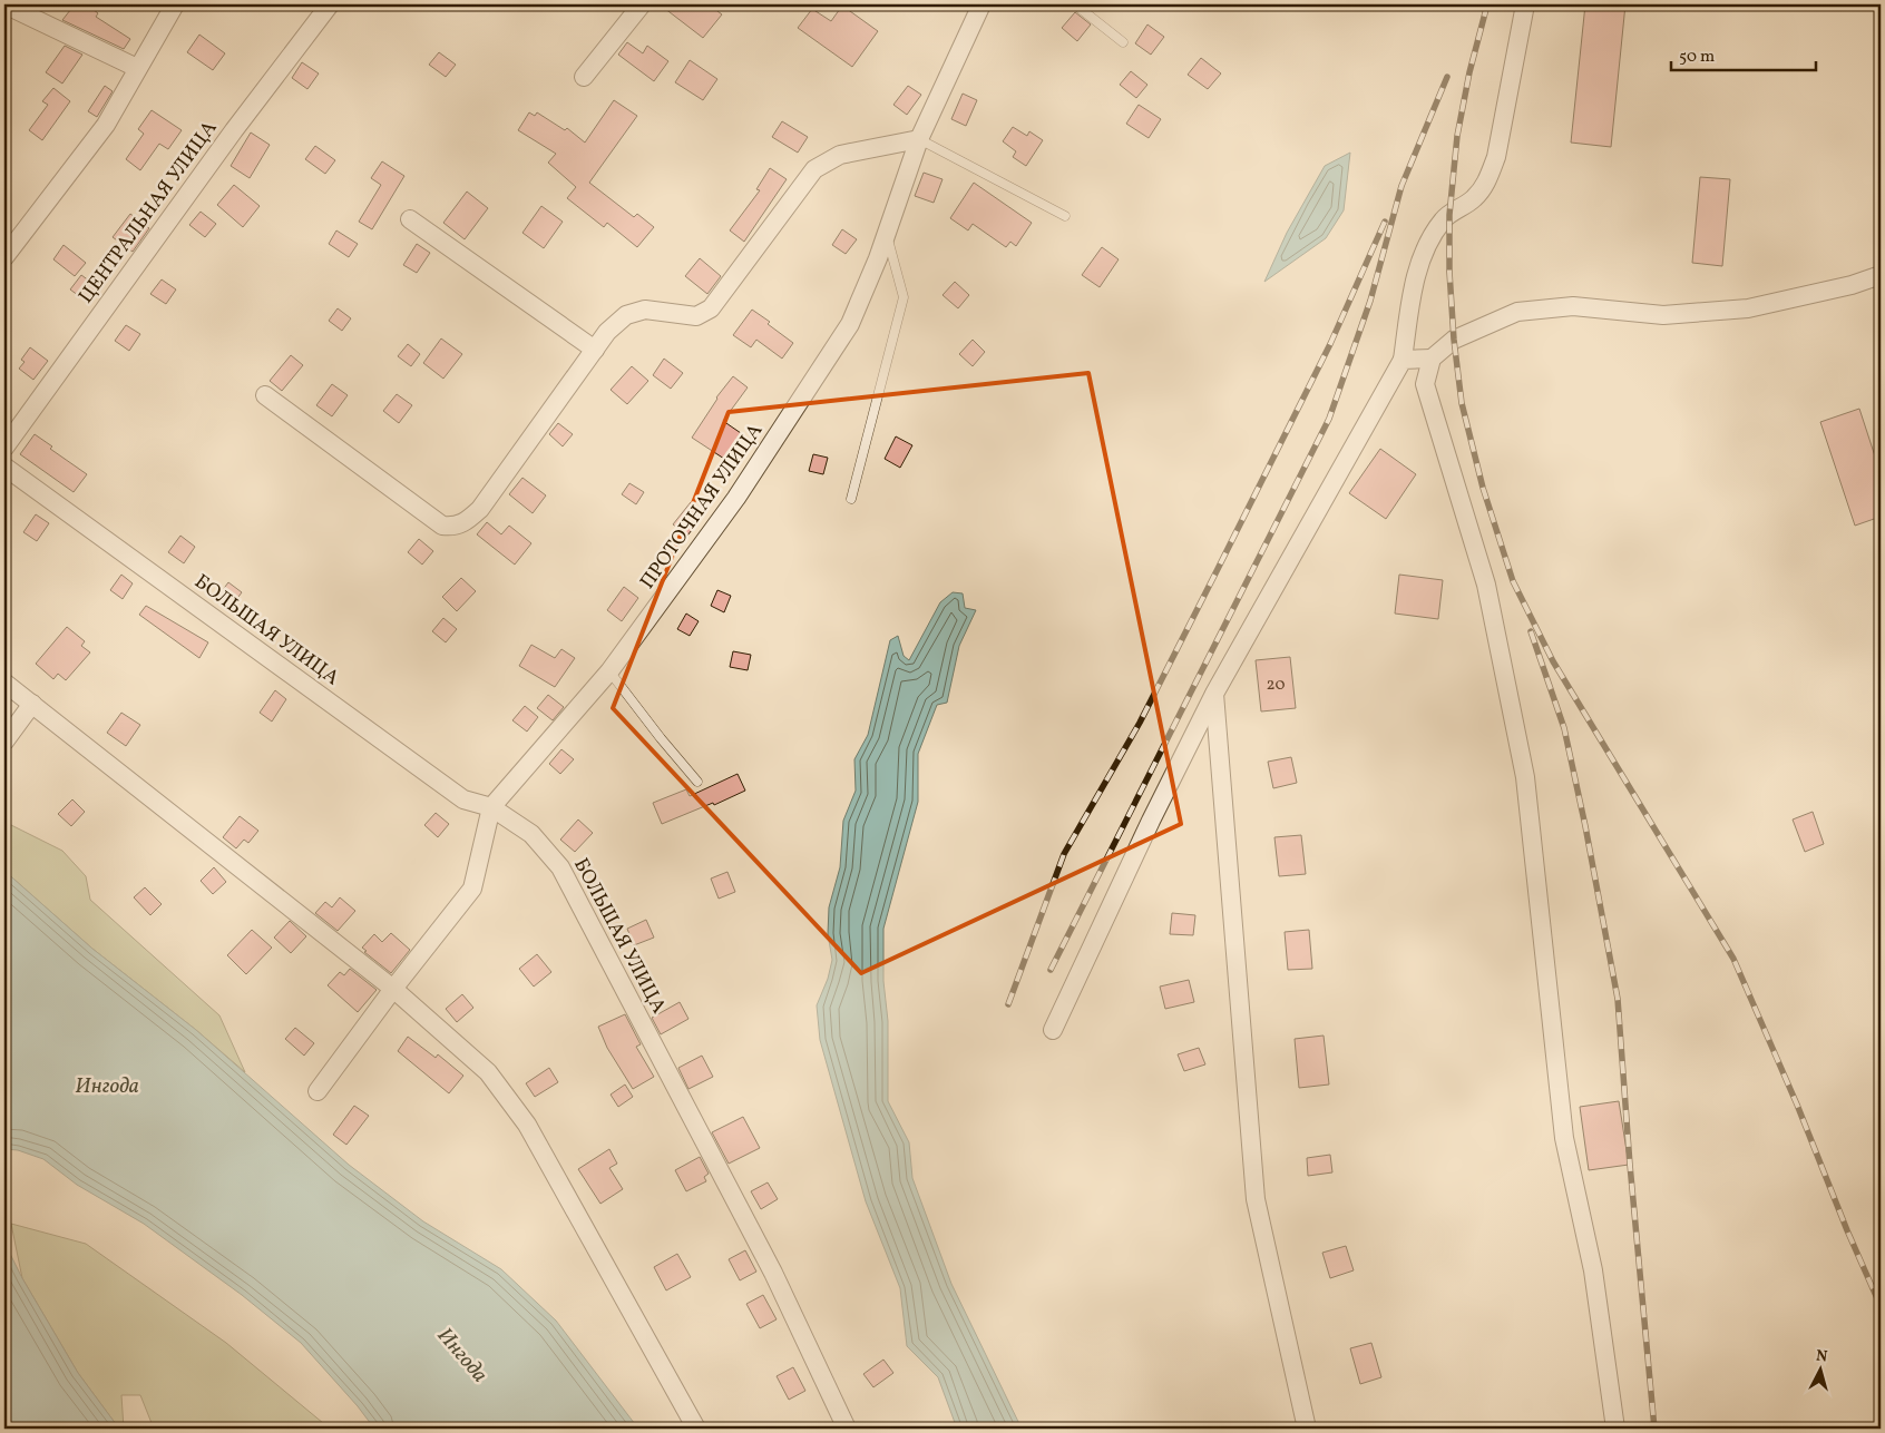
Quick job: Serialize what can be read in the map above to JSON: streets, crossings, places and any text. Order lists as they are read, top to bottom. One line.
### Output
{"streets":{"street":["ЦЕНТРАЛЬНАЯ УЛИЦА","ПРОТОЧНАЯ УЛИЦА","БОЛЬШАЯ УЛИЦА"]},"crossings":[["ПРОТОЧНАЯ УЛИЦА","БОЛЬШАЯ УЛИЦА"]],"water":["Ингода"],"house_numbers":["20"],"scale_bar":"50 m","north":"top"}
